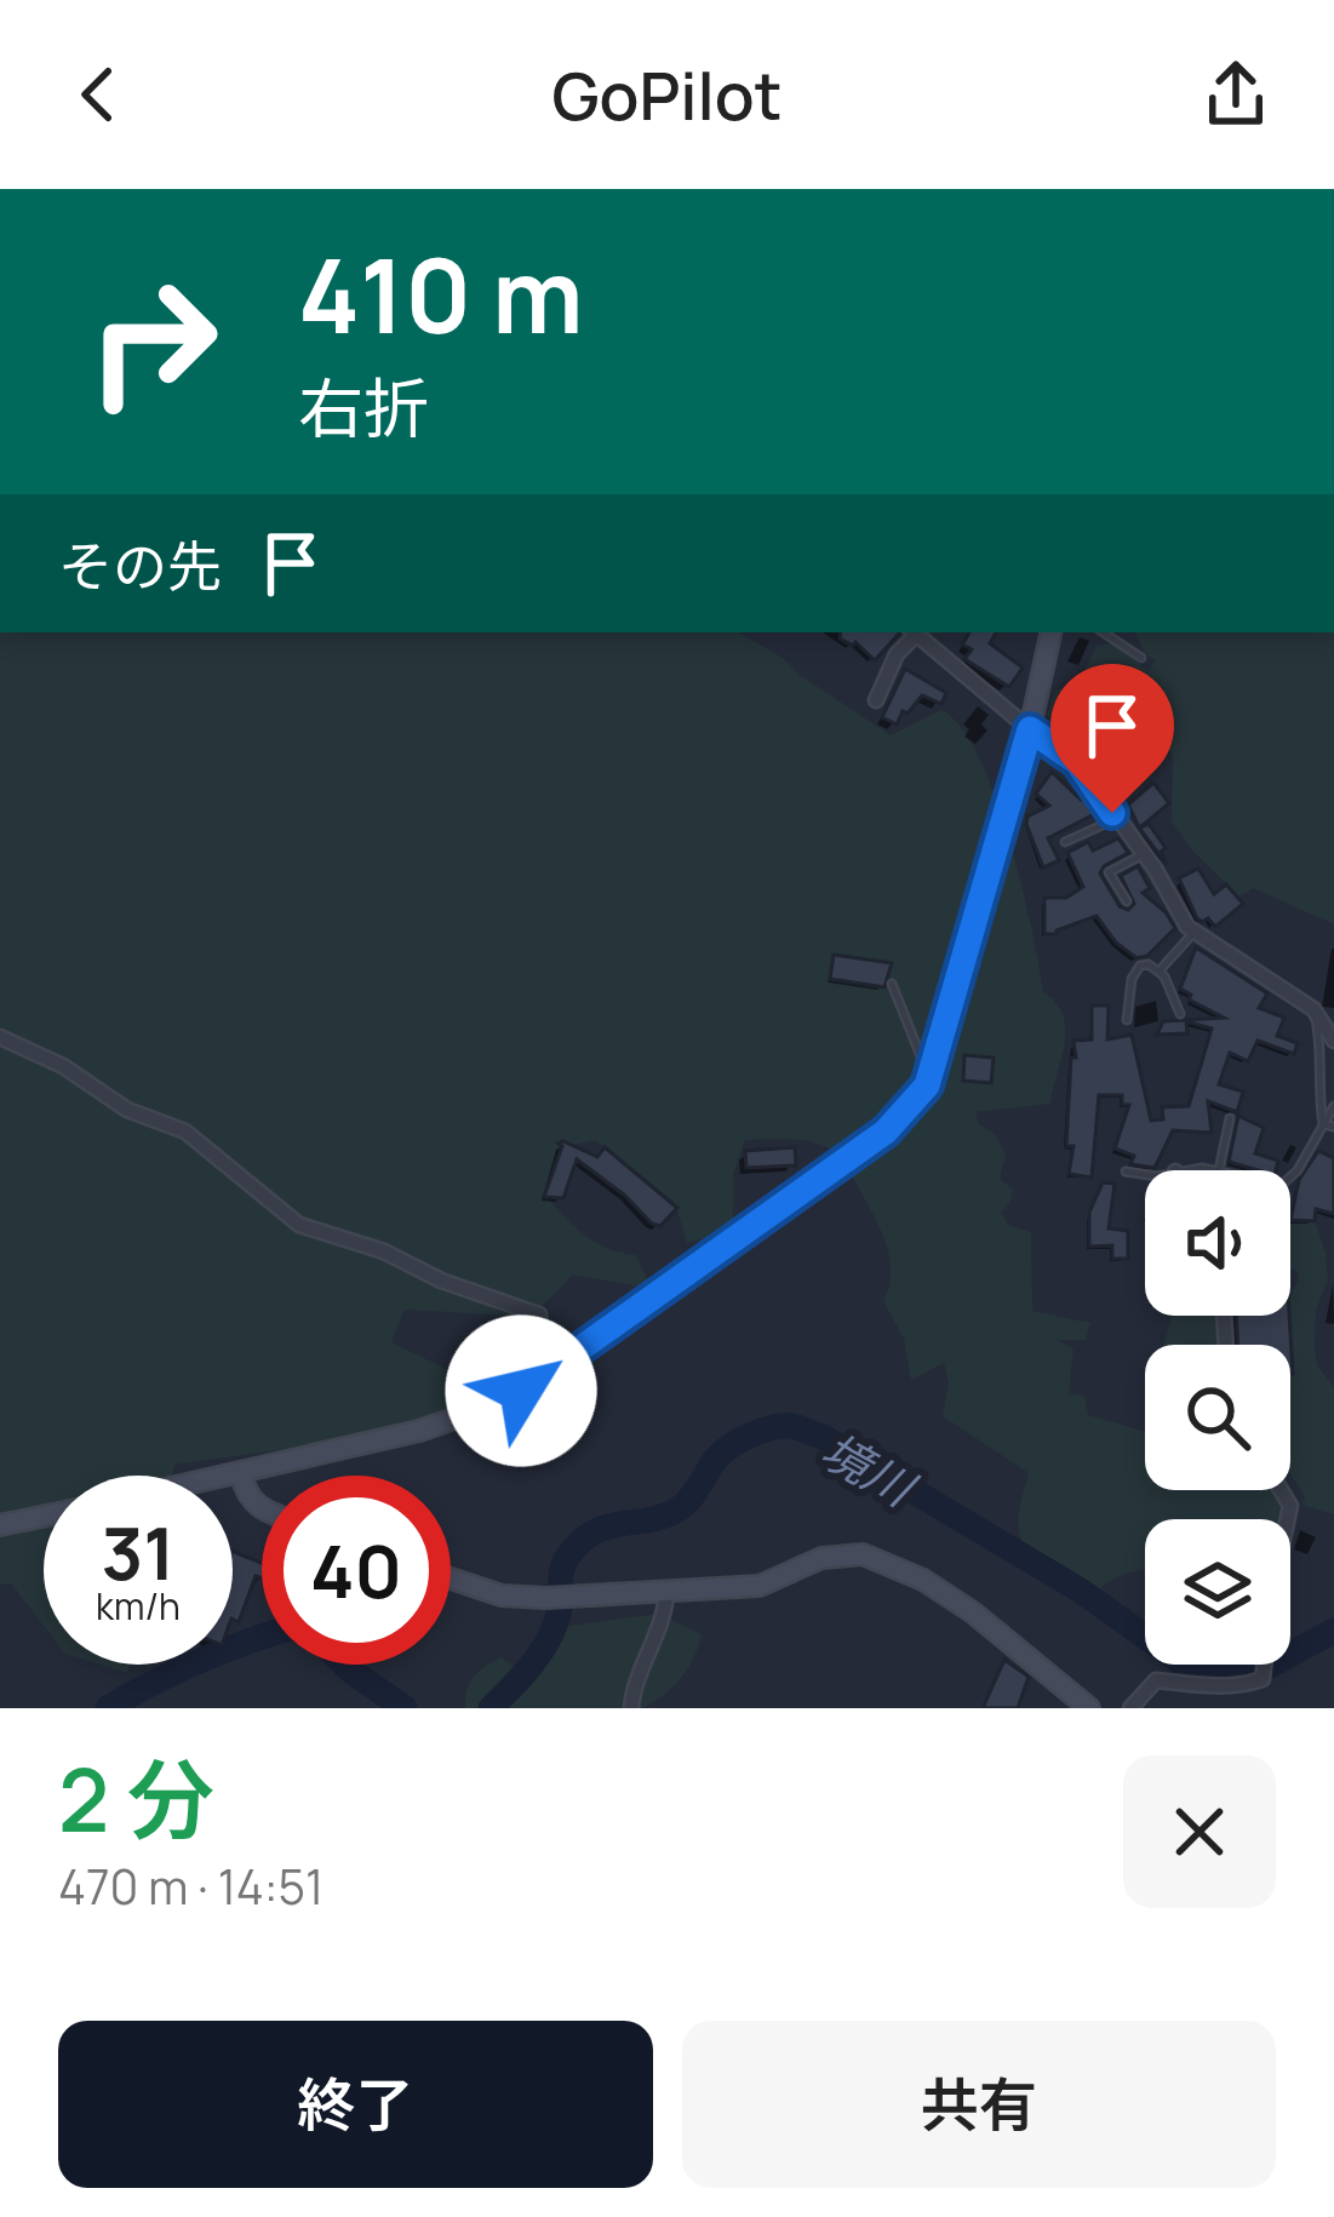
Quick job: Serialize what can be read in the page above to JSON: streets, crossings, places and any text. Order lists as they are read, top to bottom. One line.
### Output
{"water":["境川"],"page":{"header":"GoPilot","turn":["410 m","右折"],"then":"その先","speed":"31 km/h","limit":"40","heading":["2 分","470 m · 14:51"],"buttons":["終了","共有"]}}
